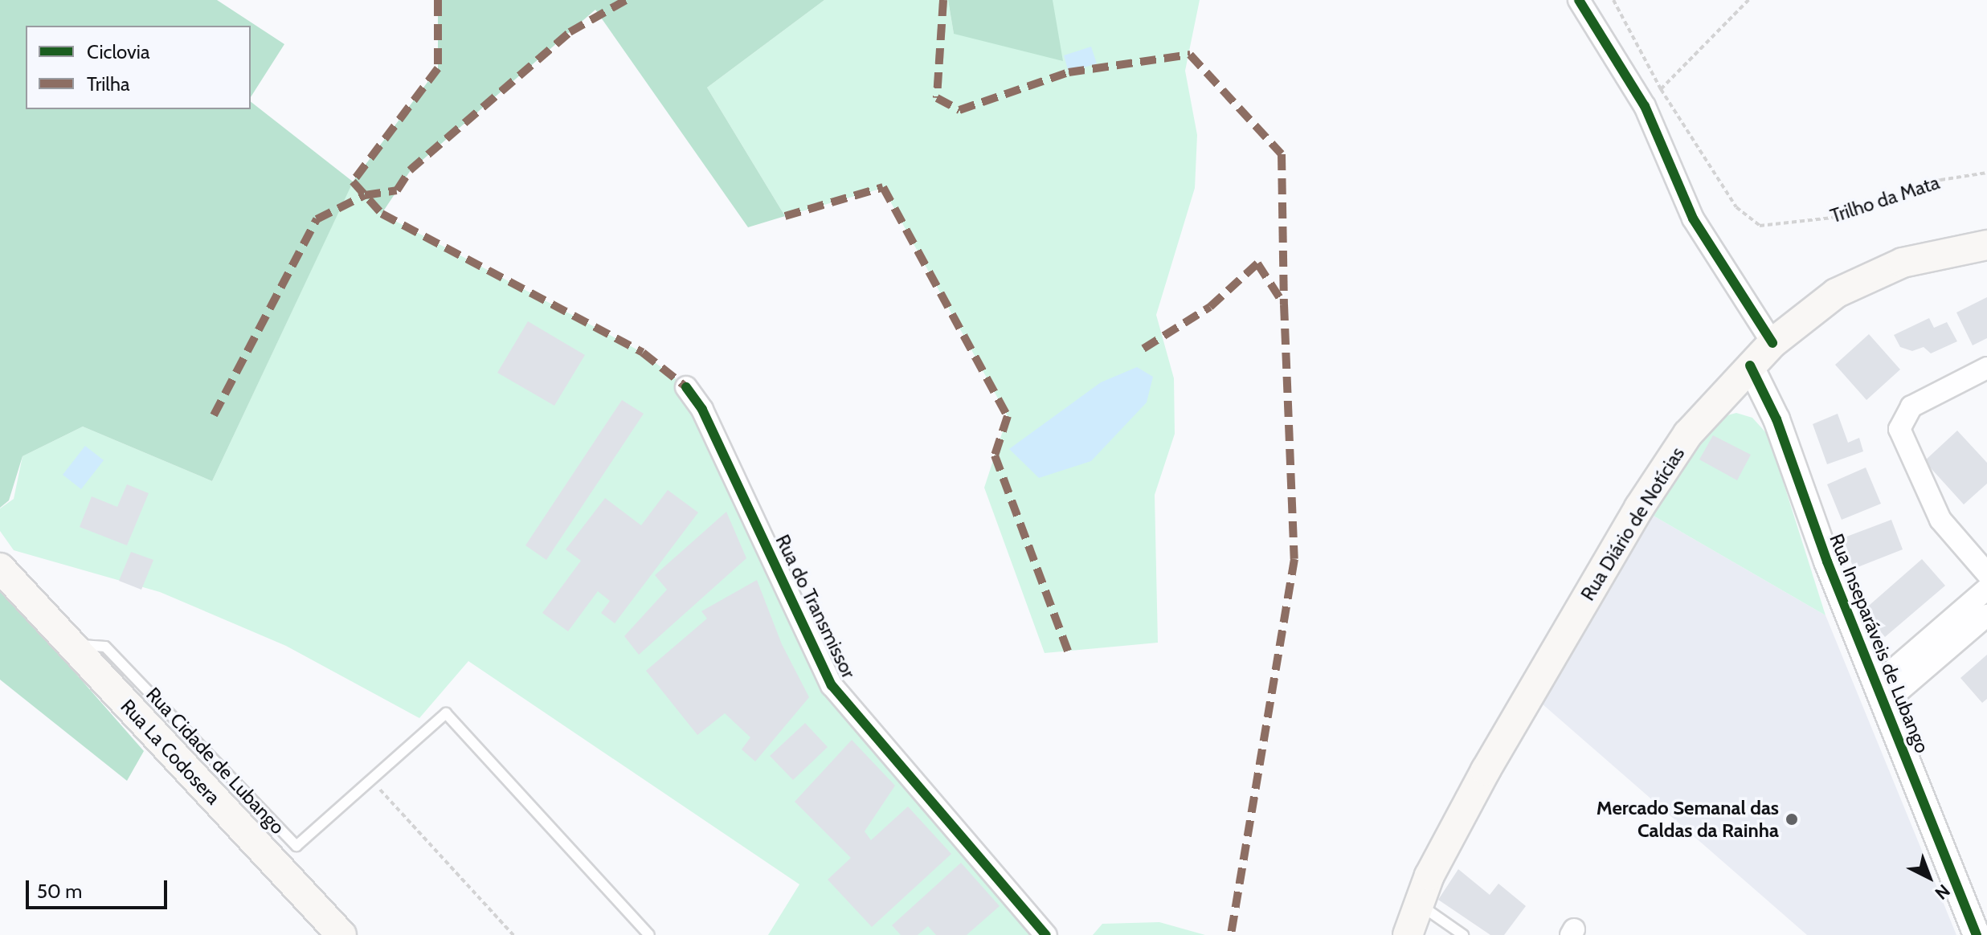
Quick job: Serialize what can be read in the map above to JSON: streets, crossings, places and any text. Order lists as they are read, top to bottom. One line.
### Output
{"streets":{"main road":["Rua Diário de Notícias","Rua La Codosera"],"street":["Rua do Transmissor","Rua Inseparáveis de Lubango"],"lane":["Rua Cidade de Lubango"],"path":["Trilho da Mata"]},"crossings":[["Rua Diário de Notícias","Rua Inseparáveis de Lubango"],["Rua La Codosera","Rua Cidade de Lubango"]],"places":["Mercado Semanal das Caldas da Rainha"],"legend":["Ciclovia","Trilha"],"scale_bar":"50 m","north":"bottom right"}
